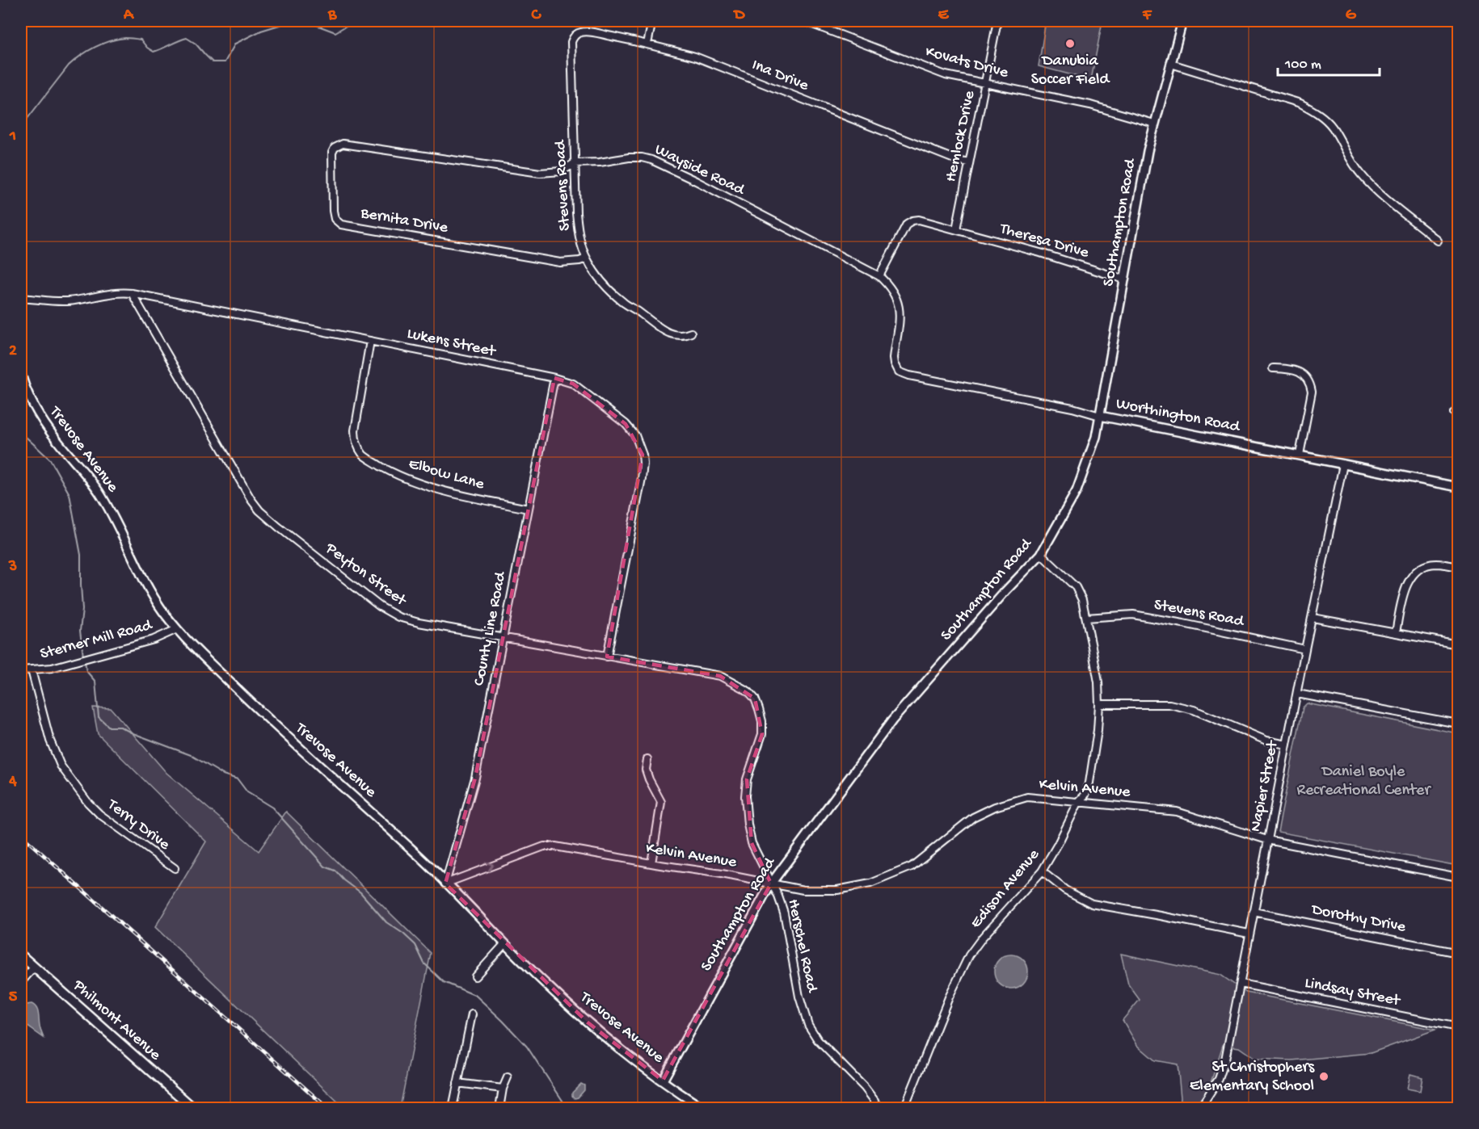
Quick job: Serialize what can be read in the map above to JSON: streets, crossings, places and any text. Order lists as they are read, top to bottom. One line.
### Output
{"streets":{"main road":["Philmont Avenue"],"street":["Kovats Drive","Ina Drive","Hemlock Drive","Wayside Road","Stevens Road","Bernita Drive","Southampton Road","Theresa Drive","Lukens Street","Worthington Road","Trevose Avenue","Elbow Lane","Peyton Street","County Line Road","Sterner Mill Road","Napier Street","Kelvin Avenue","Terry Drive","Edison Avenue","Dorothy Drive","Herschel Road","Lindsay Street"]},"crossings":[["Kovats Drive","Hemlock Drive"],["Kovats Drive","Southampton Road"],["Ina Drive","Hemlock Drive"],["Ina Drive","Stevens Road"],["Hemlock Drive","Theresa Drive"],["Wayside Road","Stevens Road"],["Wayside Road","Bernita Drive"],["Wayside Road","Worthington Road"],["Stevens Road","Bernita Drive"],["Stevens Road","Napier Street"],["Stevens Road","Edison Avenue"],["Southampton Road","Theresa Drive"],["Southampton Road","Worthington Road"],["Southampton Road","Trevose Avenue"],["Southampton Road","Kelvin Avenue"],["Southampton Road","Edison Avenue"],["Southampton Road","Herschel Road"],["Lukens Street","Elbow Lane"],["Lukens Street","Peyton Street"],["Lukens Street","County Line Road"],["Worthington Road","Napier Street"],["Trevose Avenue","County Line Road"],["Trevose Avenue","Sterner Mill Road"],["Trevose Avenue","Kelvin Avenue"],["Elbow Lane","County Line Road"],["Peyton Street","County Line Road"],["Peyton Street","Herschel Road"],["County Line Road","Kelvin Avenue"],["Sterner Mill Road","Terry Drive"],["Napier Street","Kelvin Avenue"],["Napier Street","Dorothy Drive"],["Napier Street","Lindsay Street"],["Kelvin Avenue","Edison Avenue"],["Kelvin Avenue","Herschel Road"]],"parks":["Daniel Boyle Recreational Center"],"places":["Danubia Soccer Field","St Christophers Elementary School"],"scale_bar":"100 m","grid":{"columns":["A","B","C","D","E","F","G"],"rows":["1","2","3","4","5"]}}
